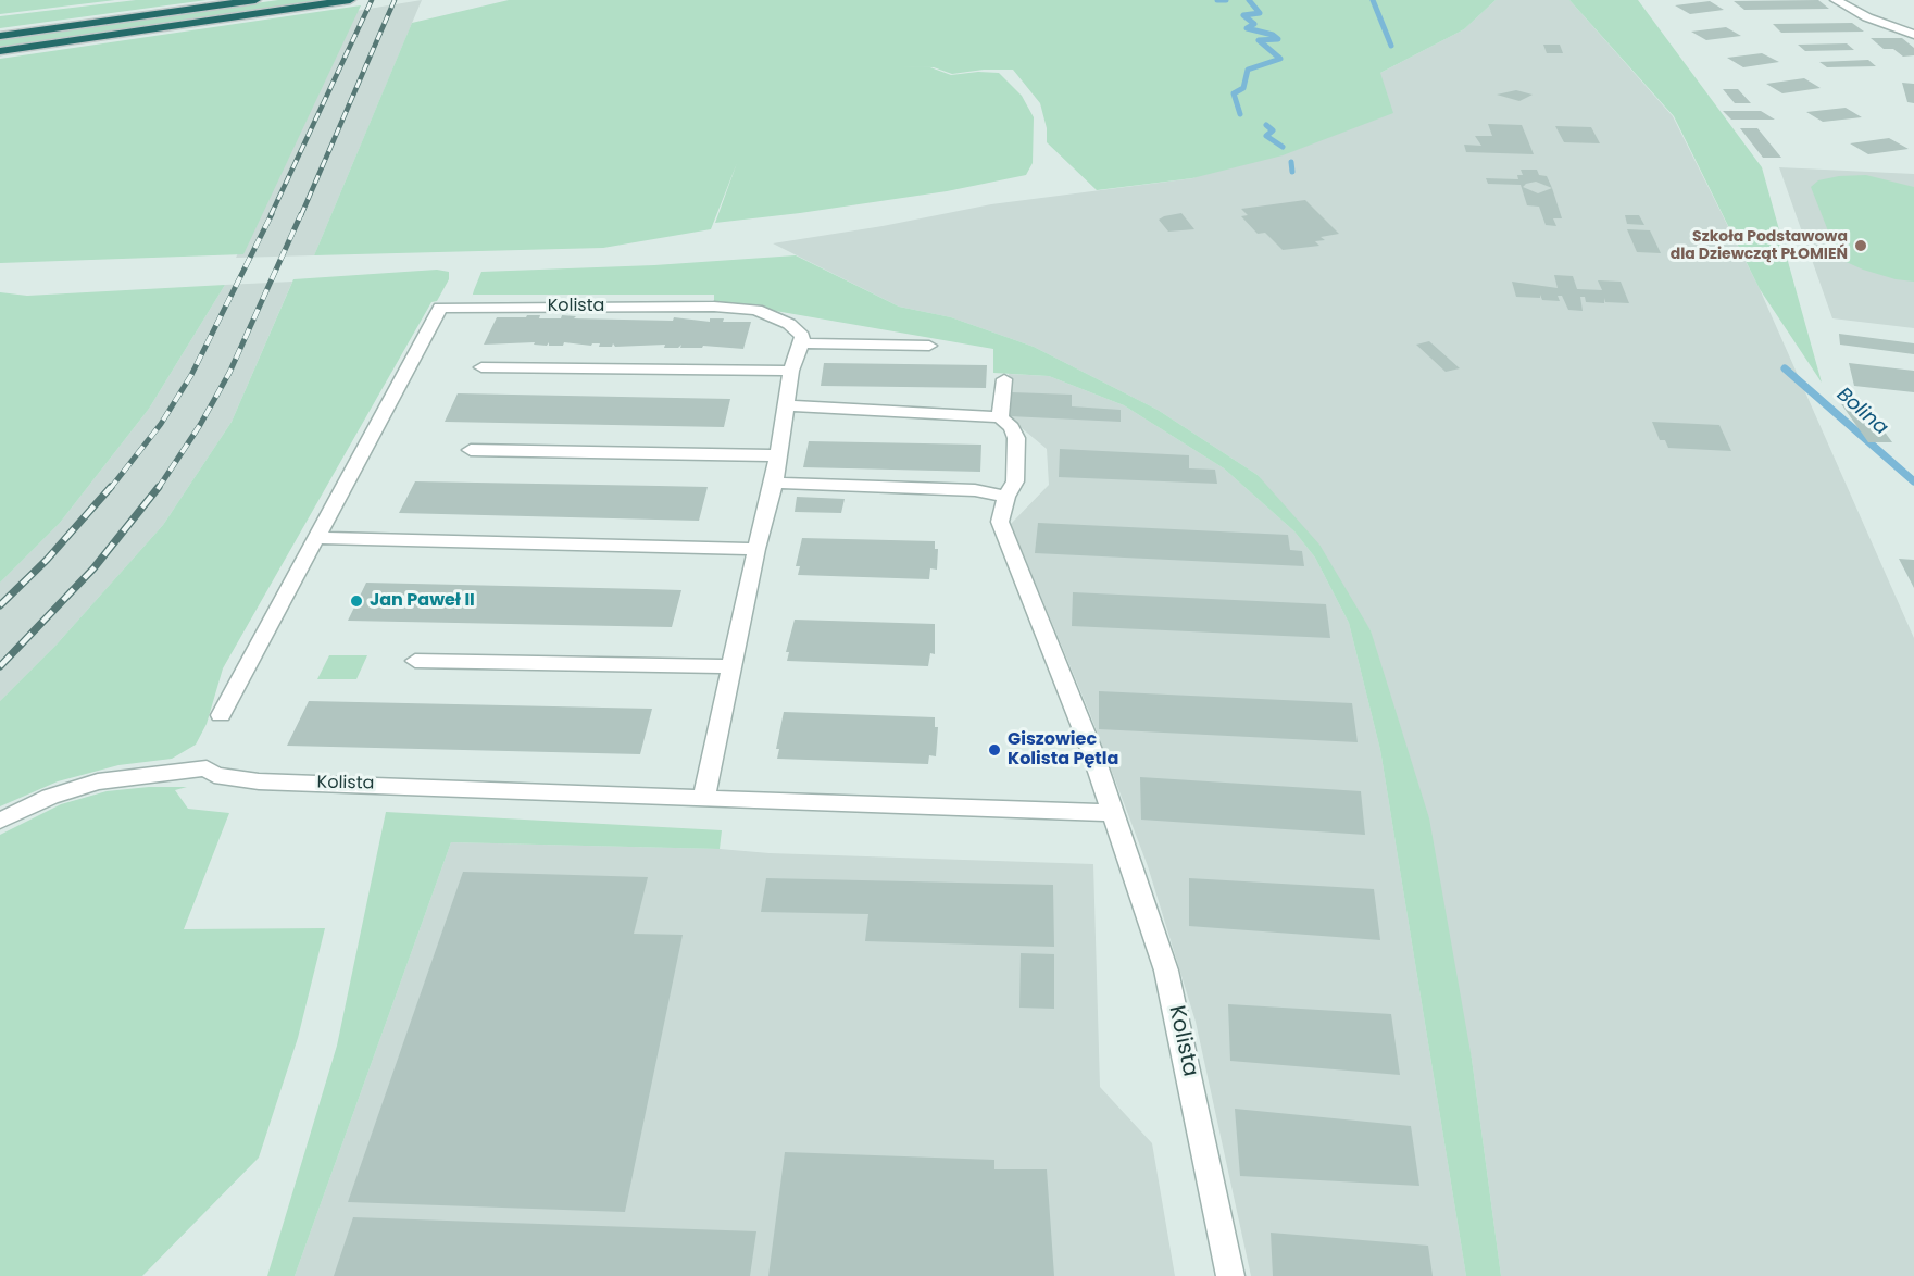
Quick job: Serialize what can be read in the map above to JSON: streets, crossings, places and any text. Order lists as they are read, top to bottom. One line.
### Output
{"streets":{"street":["Kolista"]},"water":["Bolina"],"places":["Szkoła Podstawowa dla Dziewcząt PŁOMIEŃ","Jan Paweł II","Giszowiec Kolista Pętla"]}
